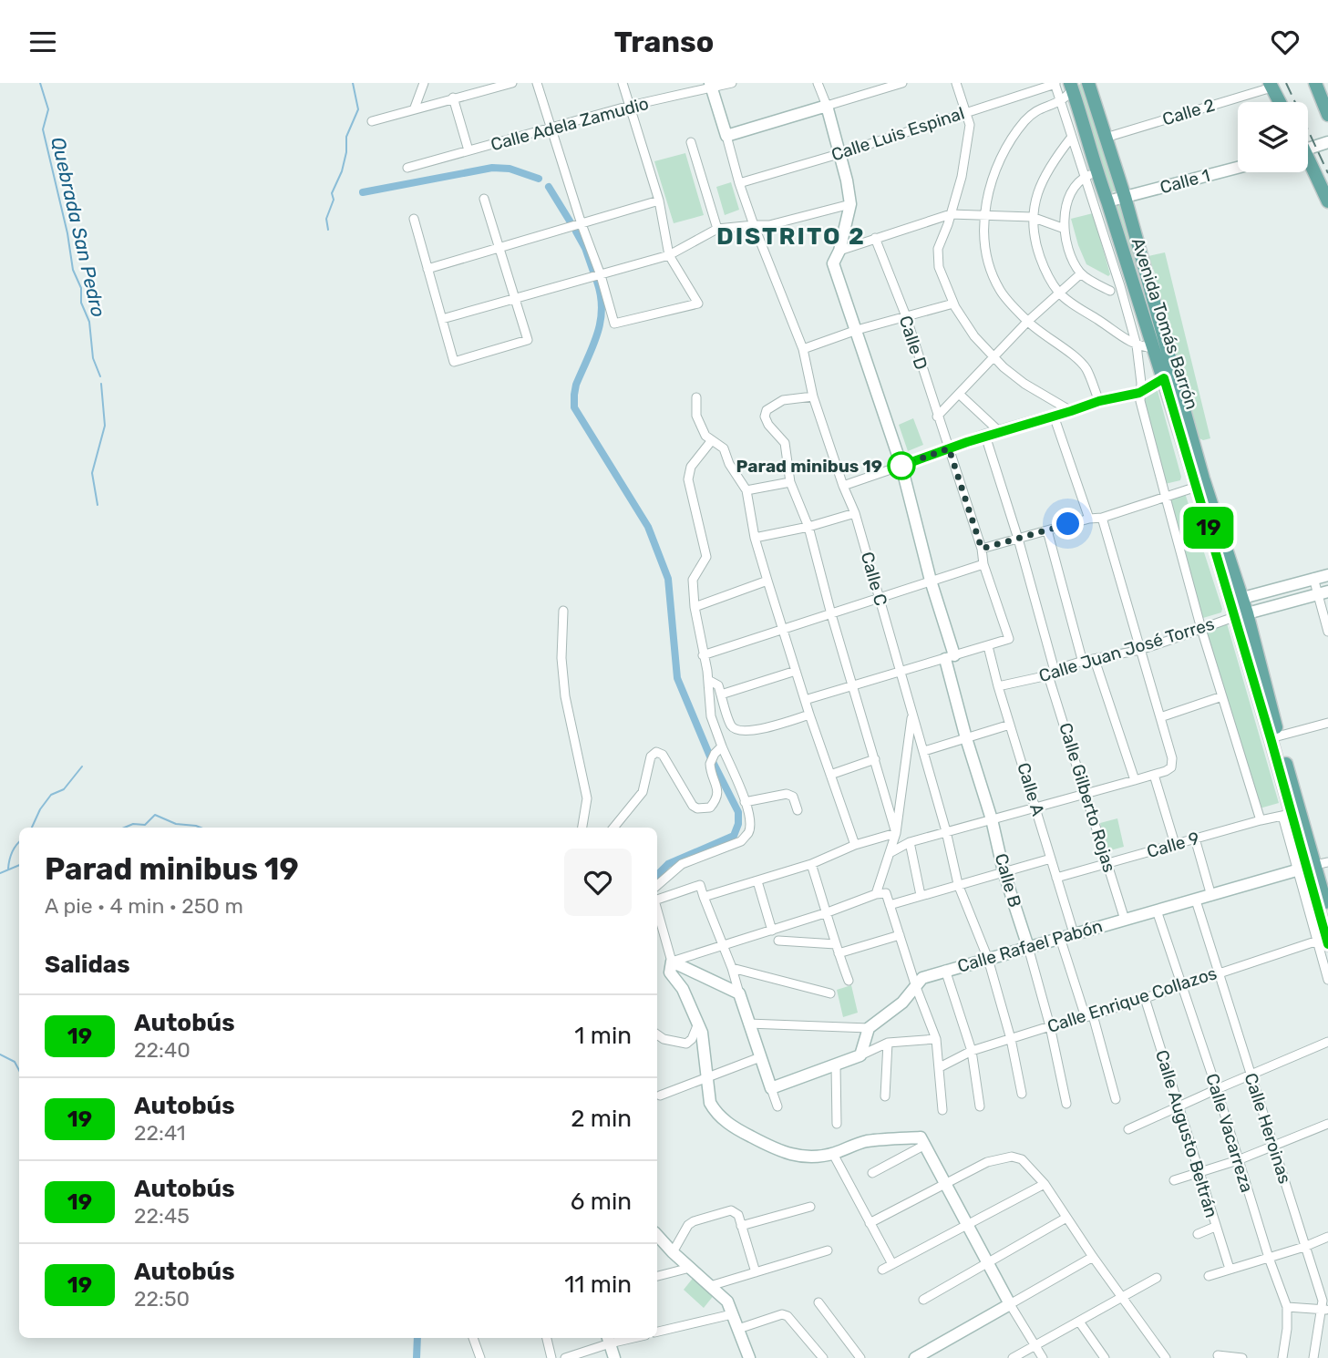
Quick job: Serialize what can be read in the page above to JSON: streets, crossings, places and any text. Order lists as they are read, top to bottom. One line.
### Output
{"streets":{"main road":["Avenida Tomás Barrón"],"street":["Calle 2","Calle Adela Zamudio","Calle Luis Espinal","Calle 1","Calle D","Calle C","Calle Juan José Torres","Calle A","Calle Gilberto Rojas","Calle 9","Calle B","Calle Rafael Pabón","Calle Enrique Collazos","Calle Heroinas","Calle Vacarreza","Calle Augusto Beltrán"]},"crossings":[["Calle 2","Avenida Tomás Barrón"],["Calle Luis Espinal","Calle C"],["Calle 1","Avenida Tomás Barrón"],["Avenida Tomás Barrón","Calle Juan José Torres"],["Avenida Tomás Barrón","Calle 9"],["Avenida Tomás Barrón","Calle Rafael Pabón"],["Avenida Tomás Barrón","Calle Enrique Collazos"],["Calle D","Calle A"],["Calle C","Calle Rafael Pabón"],["Calle C","Calle Enrique Collazos"],["Calle Juan José Torres","Calle A"],["Calle Juan José Torres","Calle Gilberto Rojas"],["Calle A","Calle 9"],["Calle A","Calle Rafael Pabón"],["Calle Gilberto Rojas","Calle 9"],["Calle Gilberto Rojas","Calle Rafael Pabón"],["Calle B","Calle Rafael Pabón"],["Calle B","Calle Enrique Collazos"],["Calle Rafael Pabón","Calle Heroinas"],["Calle Rafael Pabón","Calle Vacarreza"],["Calle Enrique Collazos","Calle Heroinas"],["Calle Enrique Collazos","Calle Vacarreza"],["Calle Enrique Collazos","Calle Augusto Beltrán"]],"districts":["DISTRITO 2"],"water":["Quebrada San Pedro"],"places":["Parad minibus 19"],"lines":["bus line 19"],"page":{"header":"Transo","on_map":"19","heading":[["Parad minibus 19","A pie · 4 min · 250 m"],"Salidas"],"list":[{"mark":"19","name":"Autobús","note":"22:40","value":"1 min"},{"mark":"19","name":"Autobús","note":"22:41","value":"2 min"},{"mark":"19","name":"Autobús","note":"22:45","value":"6 min"},{"mark":"19","name":"Autobús","note":"22:50","value":"11 min"}]}}
